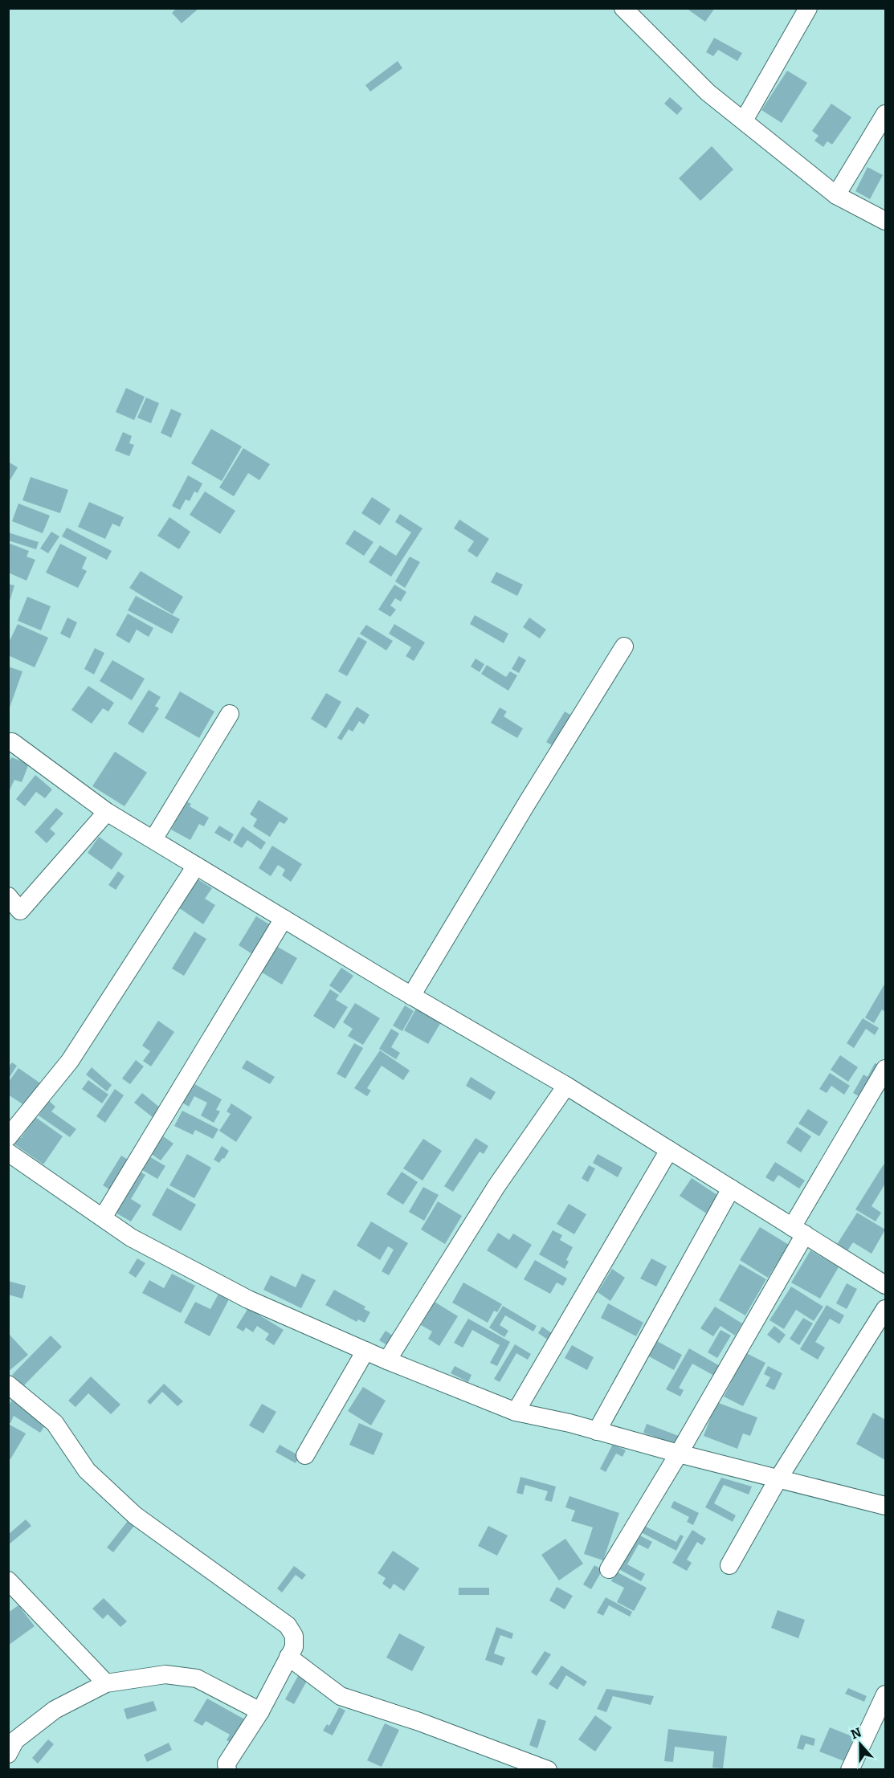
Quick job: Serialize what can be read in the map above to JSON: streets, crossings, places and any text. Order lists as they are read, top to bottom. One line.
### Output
{"north":"top"}
